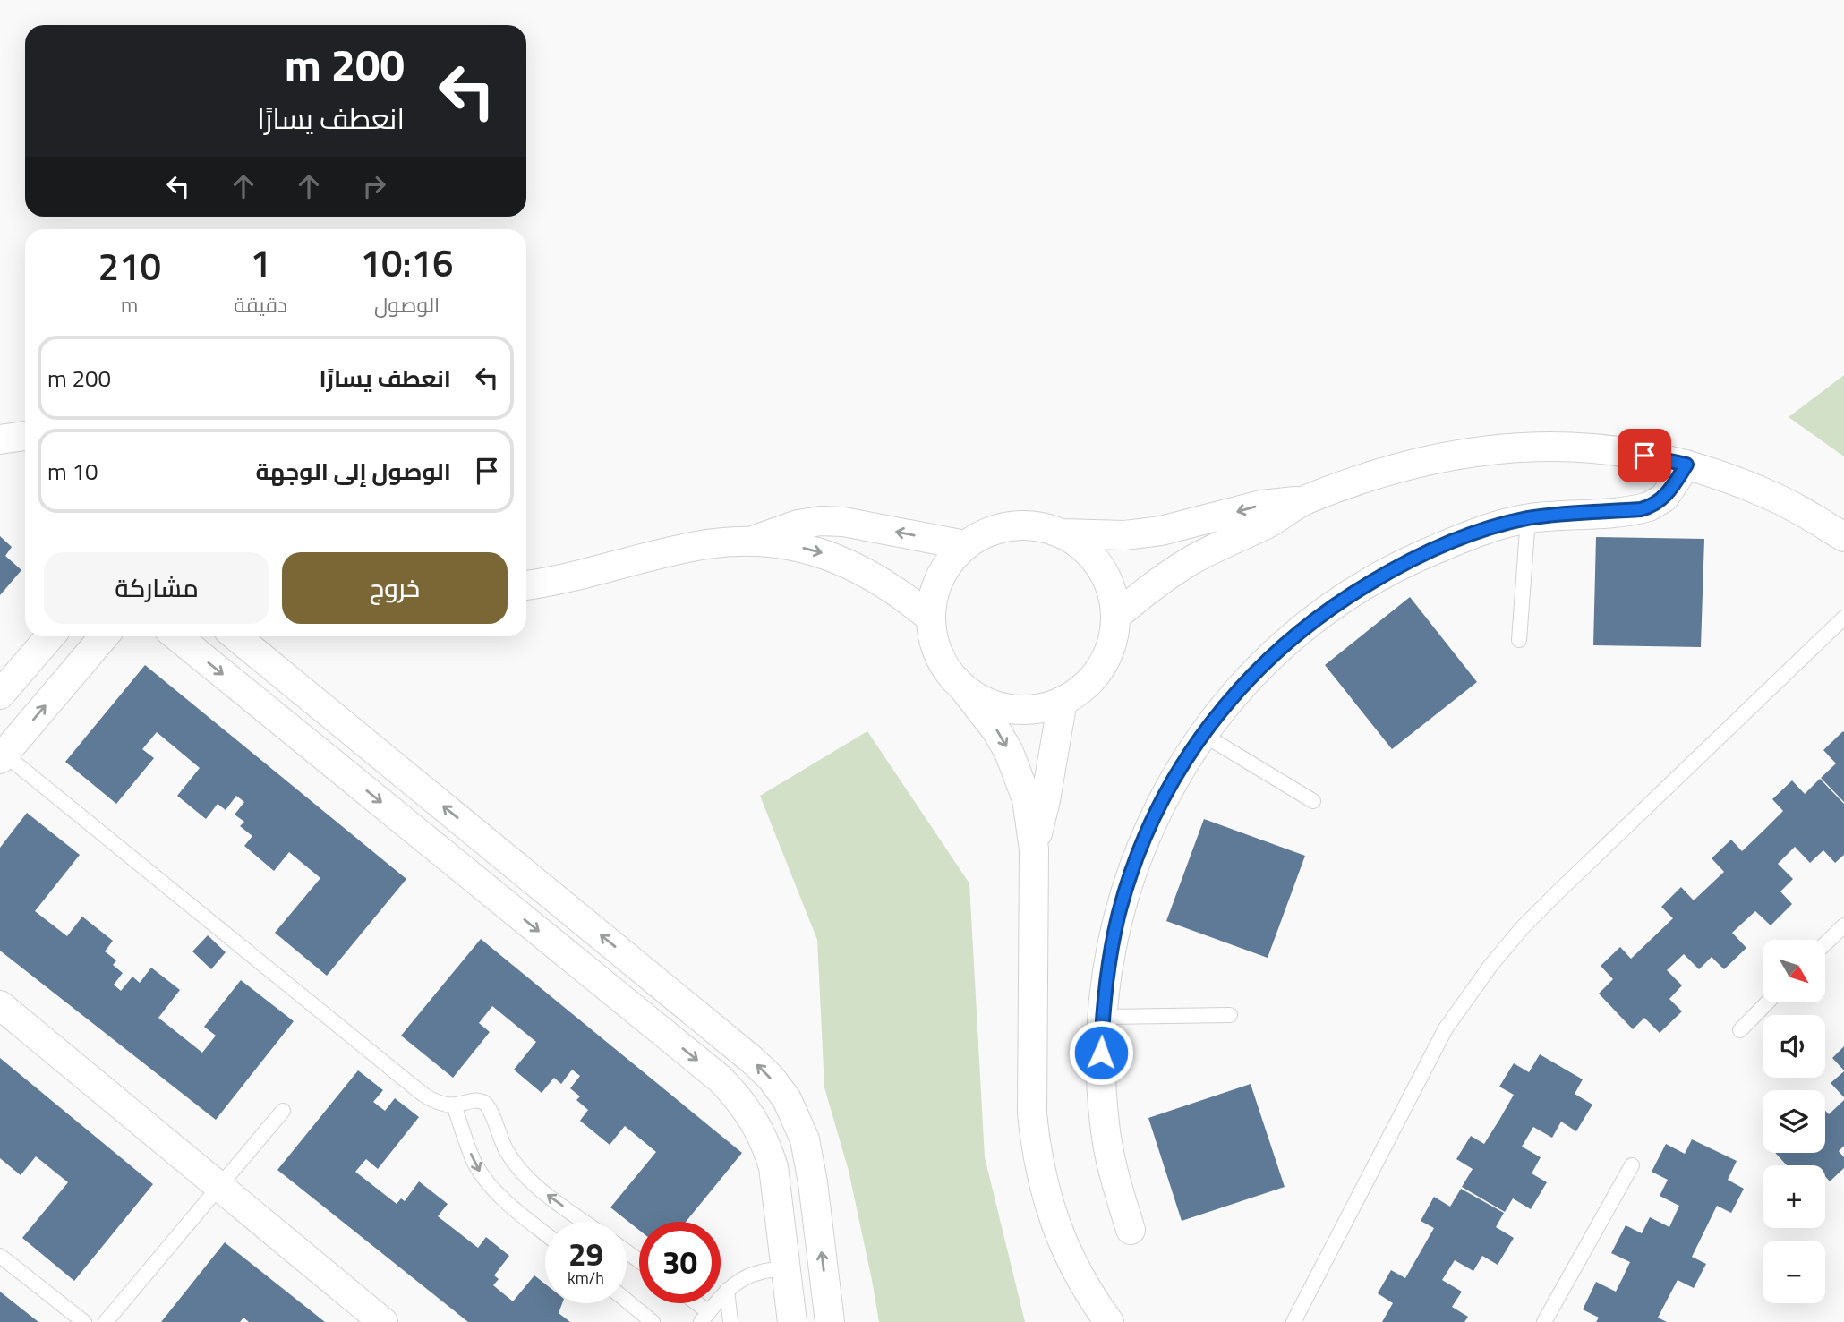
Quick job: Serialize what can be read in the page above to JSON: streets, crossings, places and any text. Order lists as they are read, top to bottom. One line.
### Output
{"north":"bottom right","page":{"turn":["200 m","انعطف يسارًا"],"eta":["10:16","الوصول","1","دقيقة","210","m"],"list":[{"name":"انعطف يسارًا","value":"200 m"},{"name":"الوصول إلى الوجهة","value":"10 m"}],"buttons":["خروج","مشاركة"],"map_buttons":["+","−"],"speed":"29 km/h","limit":"30"}}
